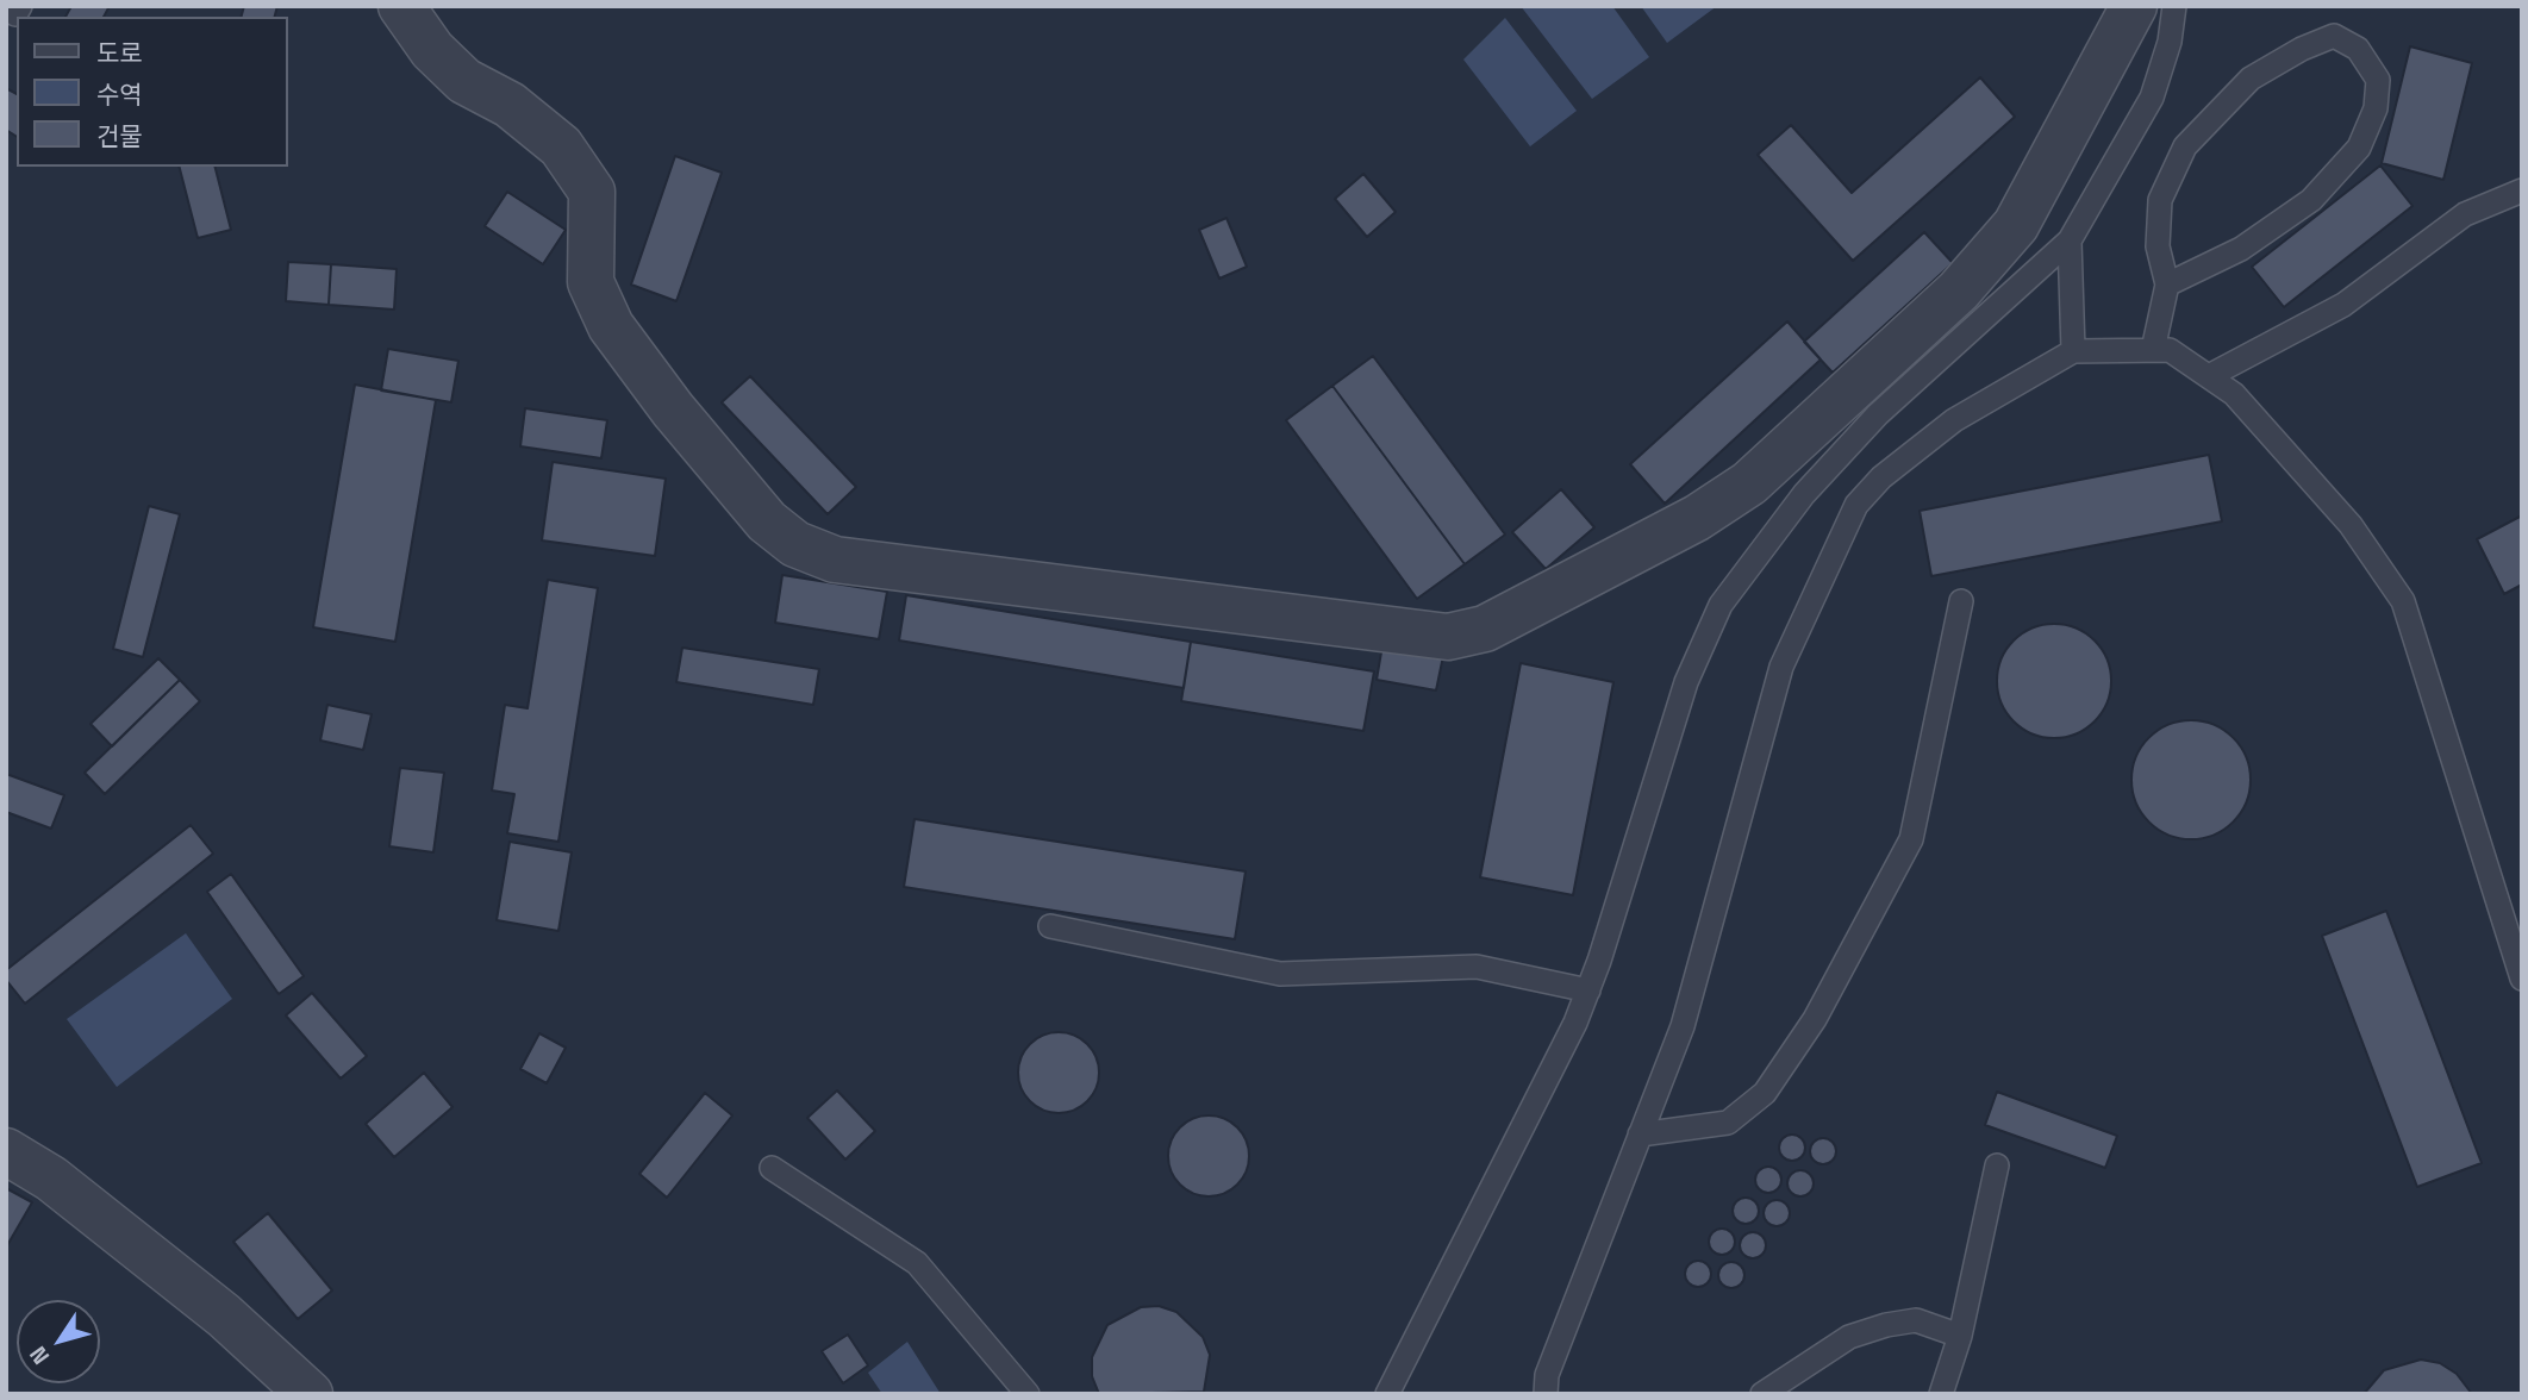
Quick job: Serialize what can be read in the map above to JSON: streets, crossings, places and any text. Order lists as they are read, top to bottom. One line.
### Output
{"legend":["도로","수역","건물"],"north":"bottom left"}
